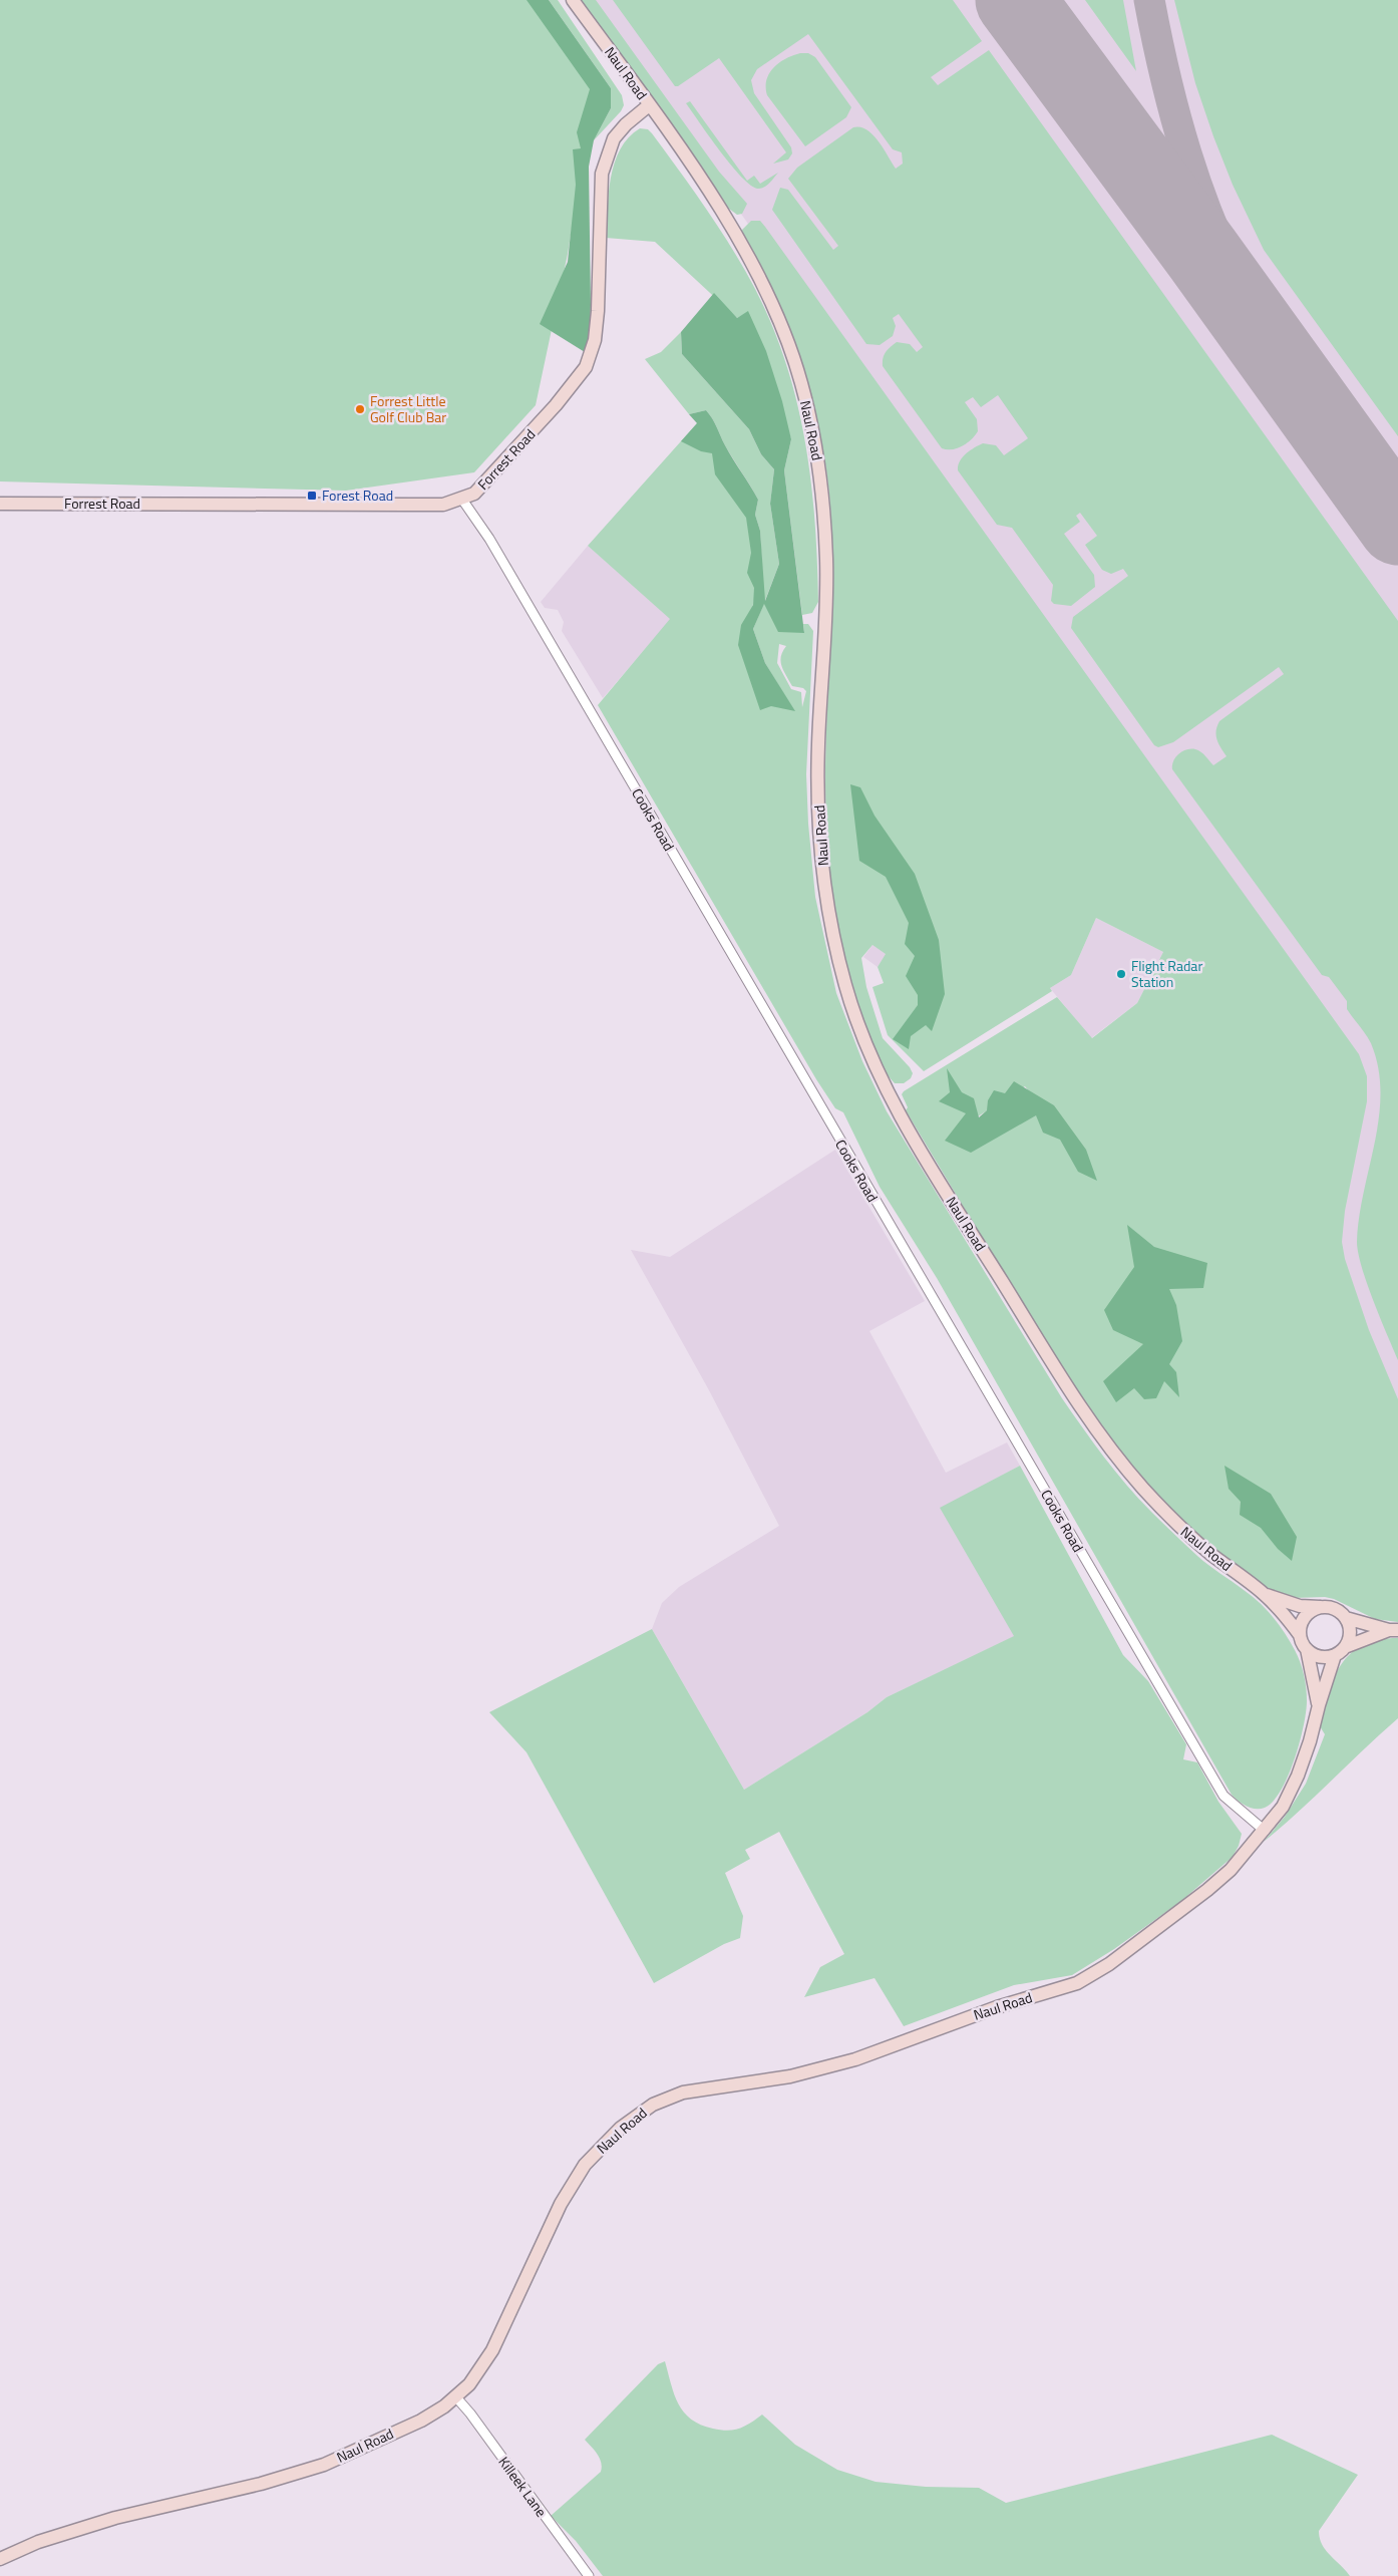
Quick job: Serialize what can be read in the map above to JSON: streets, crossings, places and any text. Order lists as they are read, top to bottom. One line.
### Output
{"streets":{"street":["Naul Road","Forrest Road","Cooks Road","Killeek Lane"]},"crossings":[["Naul Road","Forrest Road"],["Naul Road","Cooks Road"],["Naul Road","Killeek Lane"],["Forrest Road","Cooks Road"]],"places":{"other":["Forrest Little Golf Club Bar","Flight Radar Station"],"transit":["Forest Road"]}}
